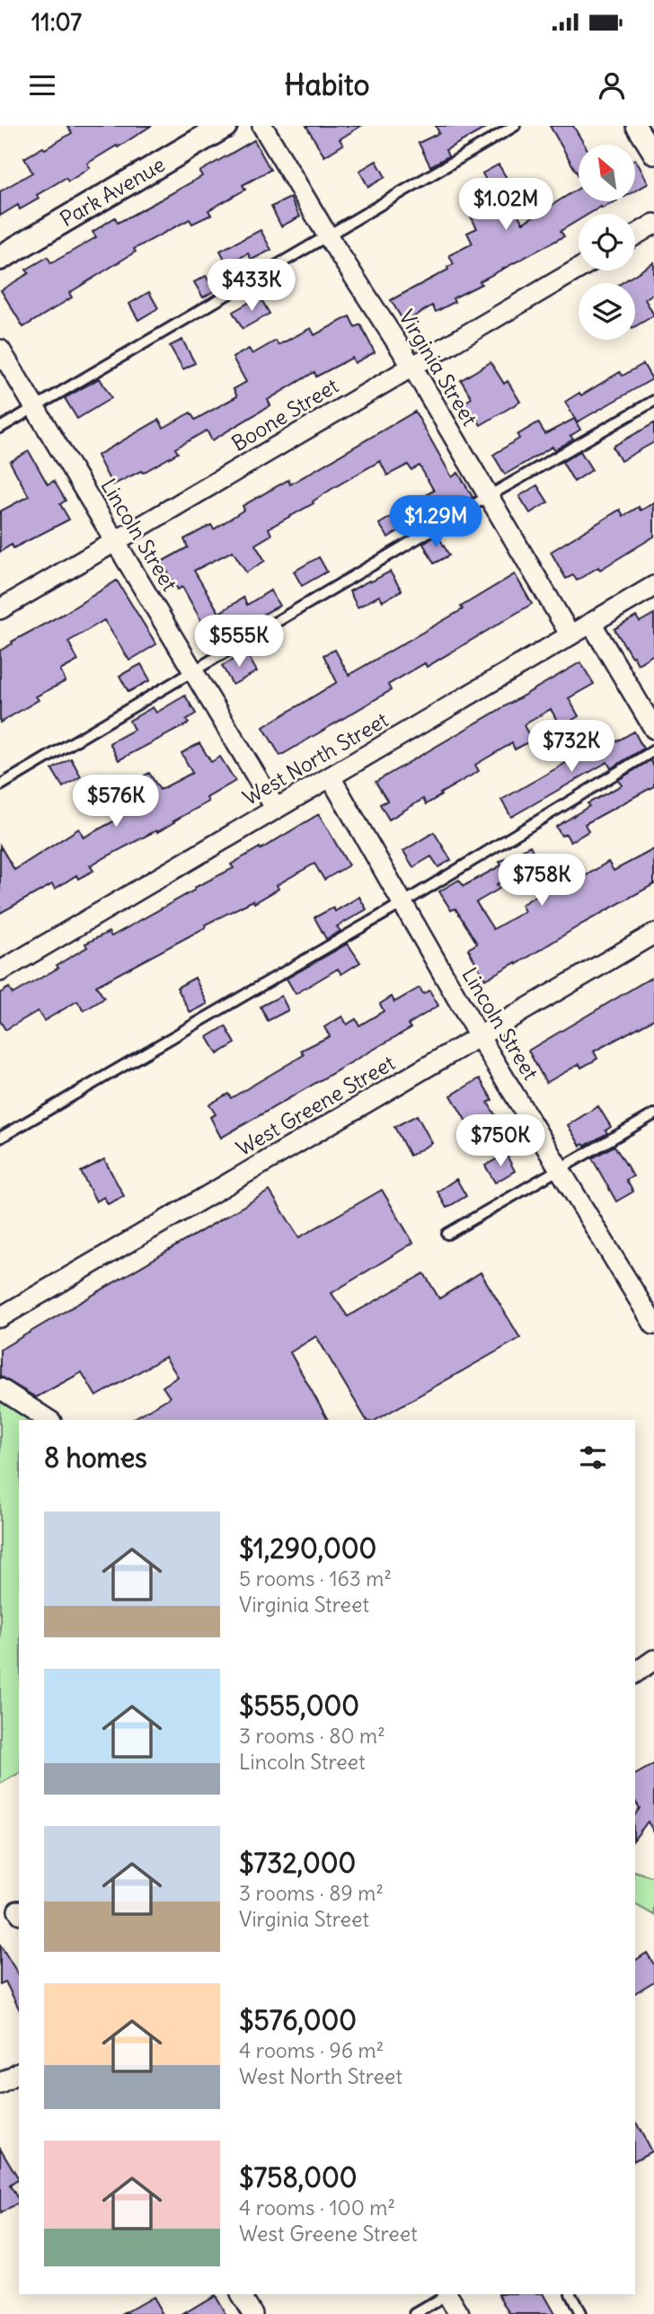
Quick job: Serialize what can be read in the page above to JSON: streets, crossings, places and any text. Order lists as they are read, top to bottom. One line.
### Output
{"streets":{"street":["Park Avenue","Virginia Street","Boone Street","Lincoln Street","West North Street","West Greene Street"]},"crossings":[["Virginia Street","Boone Street"],["Virginia Street","West North Street"],["Boone Street","Lincoln Street"],["Lincoln Street","West North Street"],["Lincoln Street","West Greene Street"]],"north":"top left","page":{"status":"11:07","header":"Habito","price":["$1.02M","$433K","$1.29M","$555K","$732K","$576K","$758K","$750K"],"heading":"8 homes","list":[{"name":"$1,290,000","note":"5 rooms · 163 m² · Virginia Street"},{"name":"$555,000","note":"3 rooms · 80 m² · Lincoln Street"},{"name":"$732,000","note":"3 rooms · 89 m² · Virginia Street"},{"name":"$576,000","note":"4 rooms · 96 m² · West North Street"},{"name":"$758,000","note":"4 rooms · 100 m² · West Greene Street"}]}}
